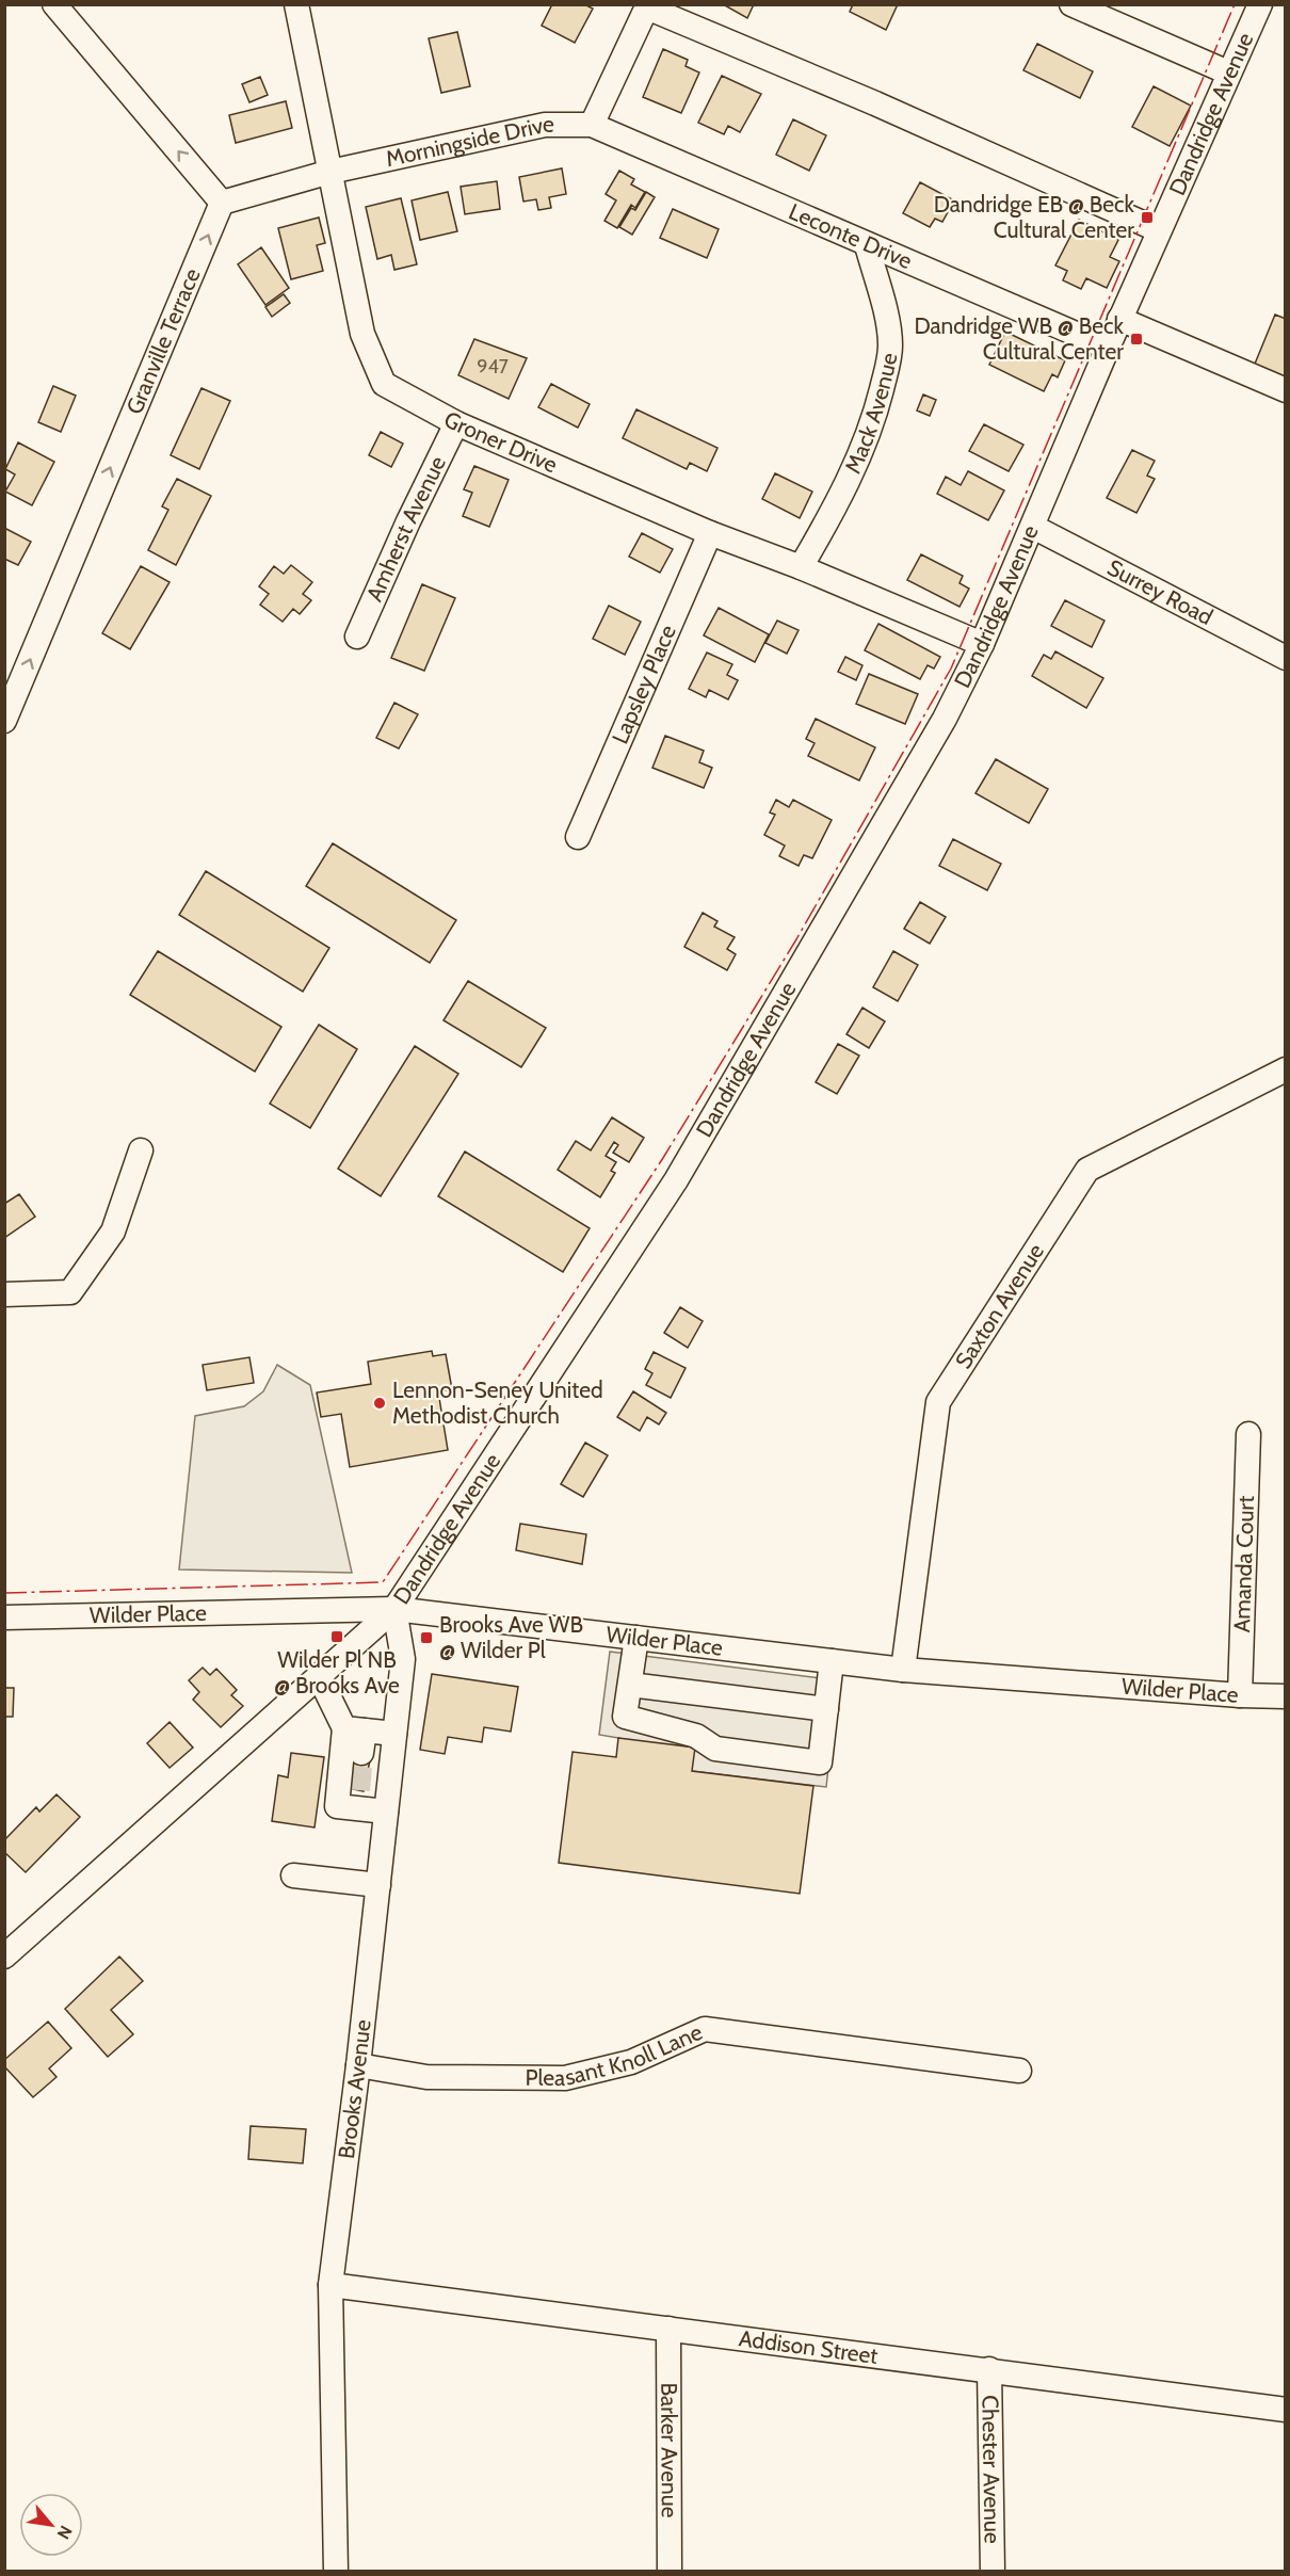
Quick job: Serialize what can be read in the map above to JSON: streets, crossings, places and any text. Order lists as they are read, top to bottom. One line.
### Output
{"streets":{"street":["Dandridge Avenue","Morningside Drive","Leconte Drive","Granville Terrace","Mack Avenue","Groner Drive","Amherst Avenue","Surrey Road","Lapsley Place","Saxton Avenue","Amanda Court","Wilder Place","Pleasant Knoll Lane","Brooks Avenue","Addison Street","Barker Avenue","Chester Avenue"]},"crossings":[["Dandridge Avenue","Leconte Drive"],["Dandridge Avenue","Groner Drive"],["Dandridge Avenue","Surrey Road"],["Dandridge Avenue","Wilder Place"],["Dandridge Avenue","Brooks Avenue"],["Morningside Drive","Leconte Drive"],["Morningside Drive","Granville Terrace"],["Morningside Drive","Groner Drive"],["Leconte Drive","Mack Avenue"],["Mack Avenue","Groner Drive"],["Groner Drive","Amherst Avenue"],["Groner Drive","Lapsley Place"],["Saxton Avenue","Wilder Place"],["Amanda Court","Wilder Place"],["Wilder Place","Brooks Avenue"],["Pleasant Knoll Lane","Brooks Avenue"],["Brooks Avenue","Addison Street"],["Addison Street","Barker Avenue"],["Addison Street","Chester Avenue"]],"one_way":["Granville Terrace"],"places":{"transit":["Dandridge EB @ Beck Cultural Center","Dandridge WB @ Beck Cultural Center","Wilder Pl NB @ Brooks Ave","Brooks Ave WB @ Wilder Pl"],"other":["Lennon-Seney United Methodist Church"]},"house_numbers":["947"],"north":"bottom right"}
